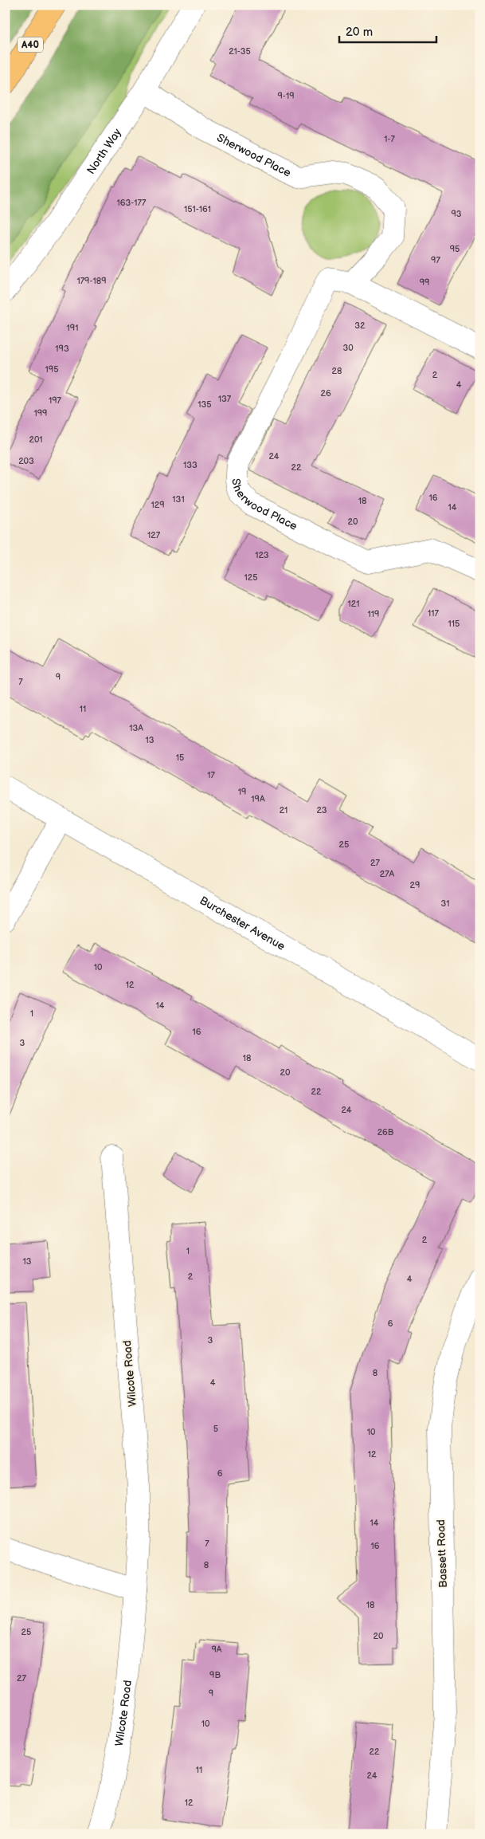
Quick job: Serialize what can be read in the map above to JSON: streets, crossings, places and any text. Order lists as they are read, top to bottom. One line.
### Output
{"streets":{"highway":["A40"],"street":["North Way","Sherwood Place","Burchester Avenue","Wilcote Road","Bassett Road"]},"crossings":[["North Way","Sherwood Place"]],"house_numbers":["21-35","9-19","1-7","163-177","151-161","93","95","97","179-189","99","32","191","30","193","195","28","2","4","26","137","197","135","199","201","24","203","133","22","16","131","18","129","14","20","127","123","125","121","117","119","115","9","7","11","13A","13","15","17","19","19A","21","23","25","27","27A","29","31","10","12","14","1","16","3","18","20","22","24","26B","2","1","13","2","4","6","3","8","4","5","10","12","6","14","7","16","8","18","25","20","9A","9B","27","9","10","22","11","24","12"],"scale_bar":"20 m"}
